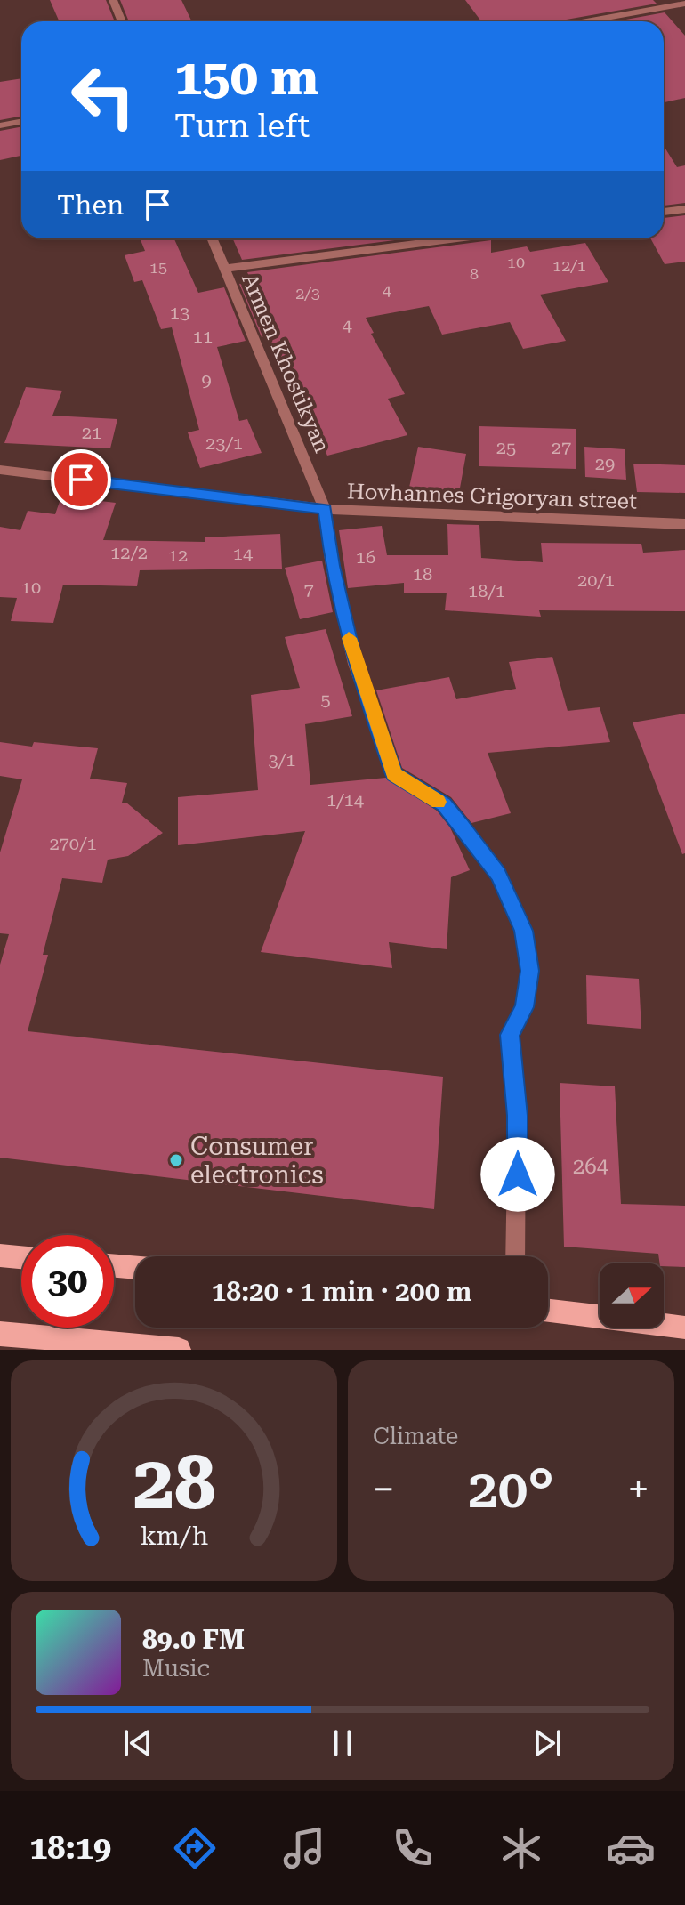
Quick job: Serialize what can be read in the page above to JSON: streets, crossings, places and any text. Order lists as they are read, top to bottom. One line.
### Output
{"streets":{"street":["Armen Khostikyan","Hovhannes Grigoryan street"]},"crossings":[["Armen Khostikyan","Hovhannes Grigoryan street"]],"places":["Consumer electronics"],"house_numbers":["10","12/1","15","8","4","2/3","13","4","11","9","21","23/1","25","27","29","12/2","14","12","16","18","20/1","10","7","18/1","5","3/1","1/14","270/1","264"],"north":"right","page":{"turn":["150 m","Turn left"],"then":"Then","limit":"30","trip":"18:20 · 1 min · 200 m","tile":"Climate","heat":["−","20°","+"],"song":["89.0 FM","Music"],"tabs":"18:19","gauge":["28","km/h"]}}
